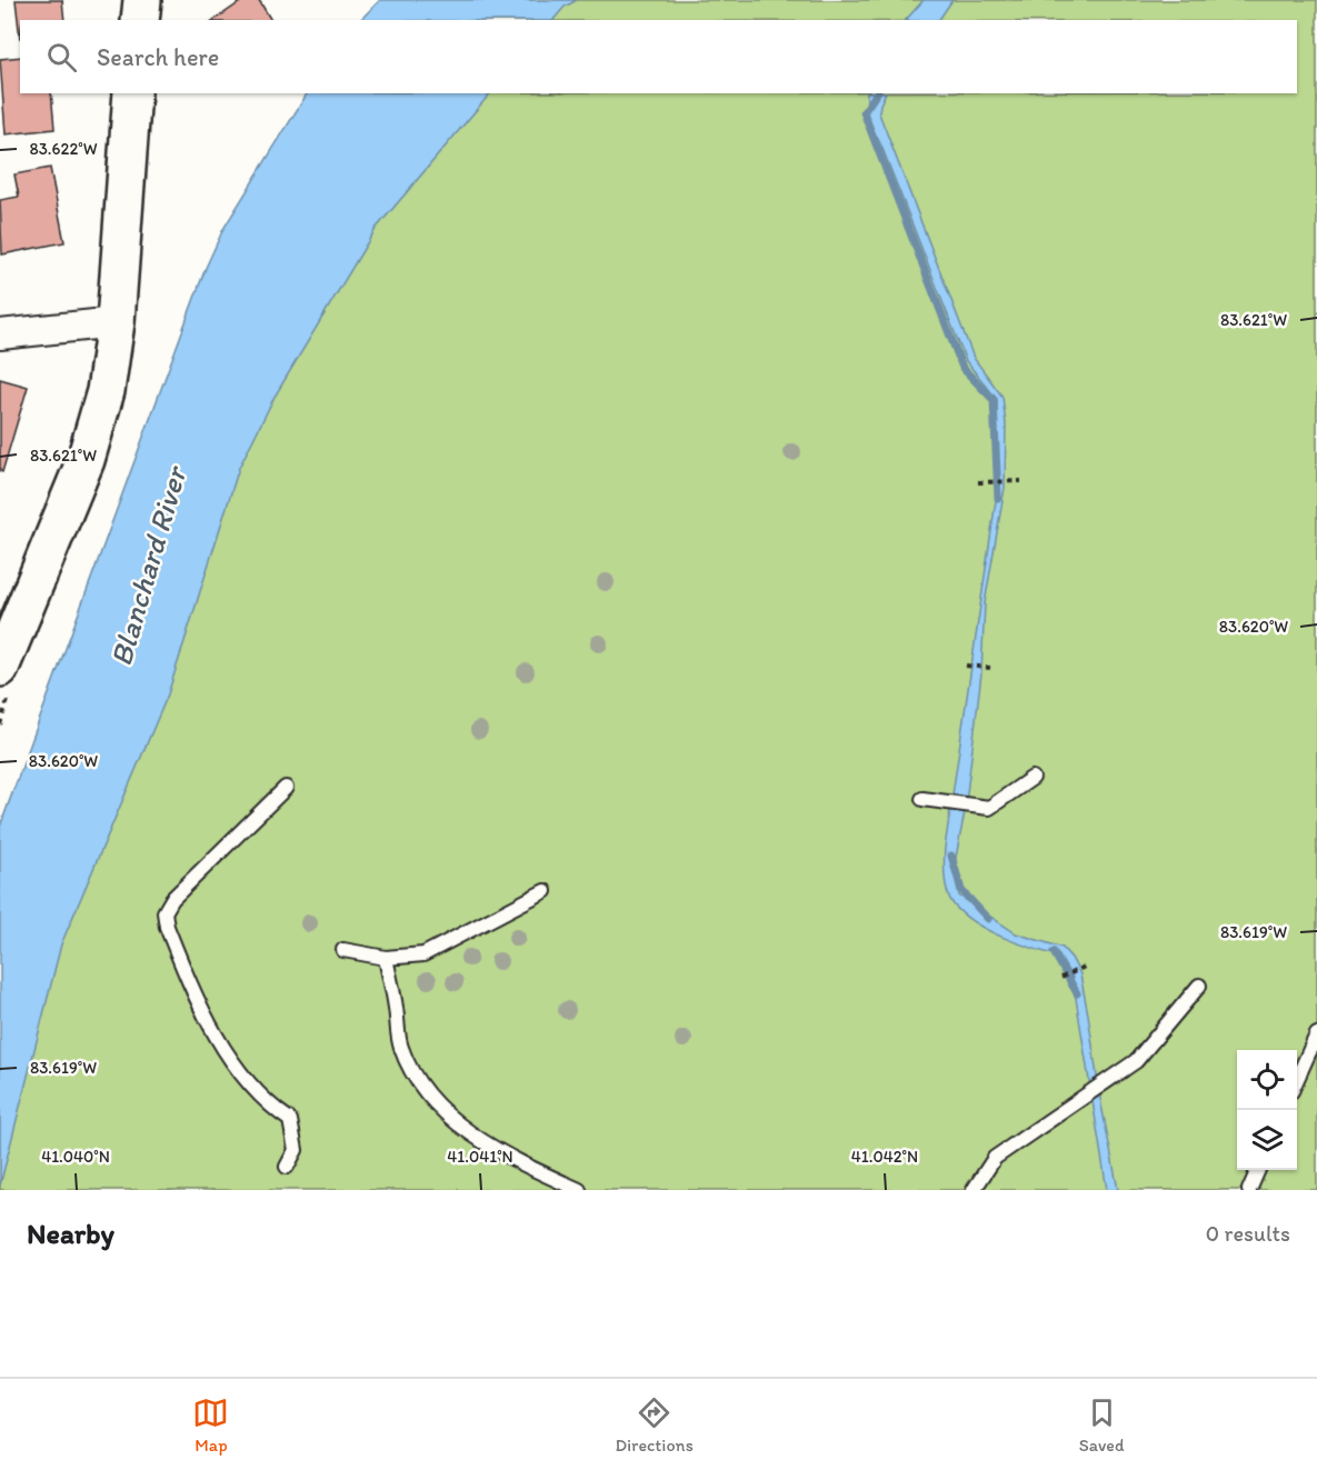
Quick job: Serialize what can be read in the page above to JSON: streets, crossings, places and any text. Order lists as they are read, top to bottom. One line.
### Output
{"water":["Blanchard River"],"page":{"search":"Search here","heading":["Nearby","0 results"],"nav":["Map","Directions","Saved"]},"coordinates":["83.622°W","83.621°W","83.620°W","83.619°W","41.040°N","41.041°N","41.042°N"]}
